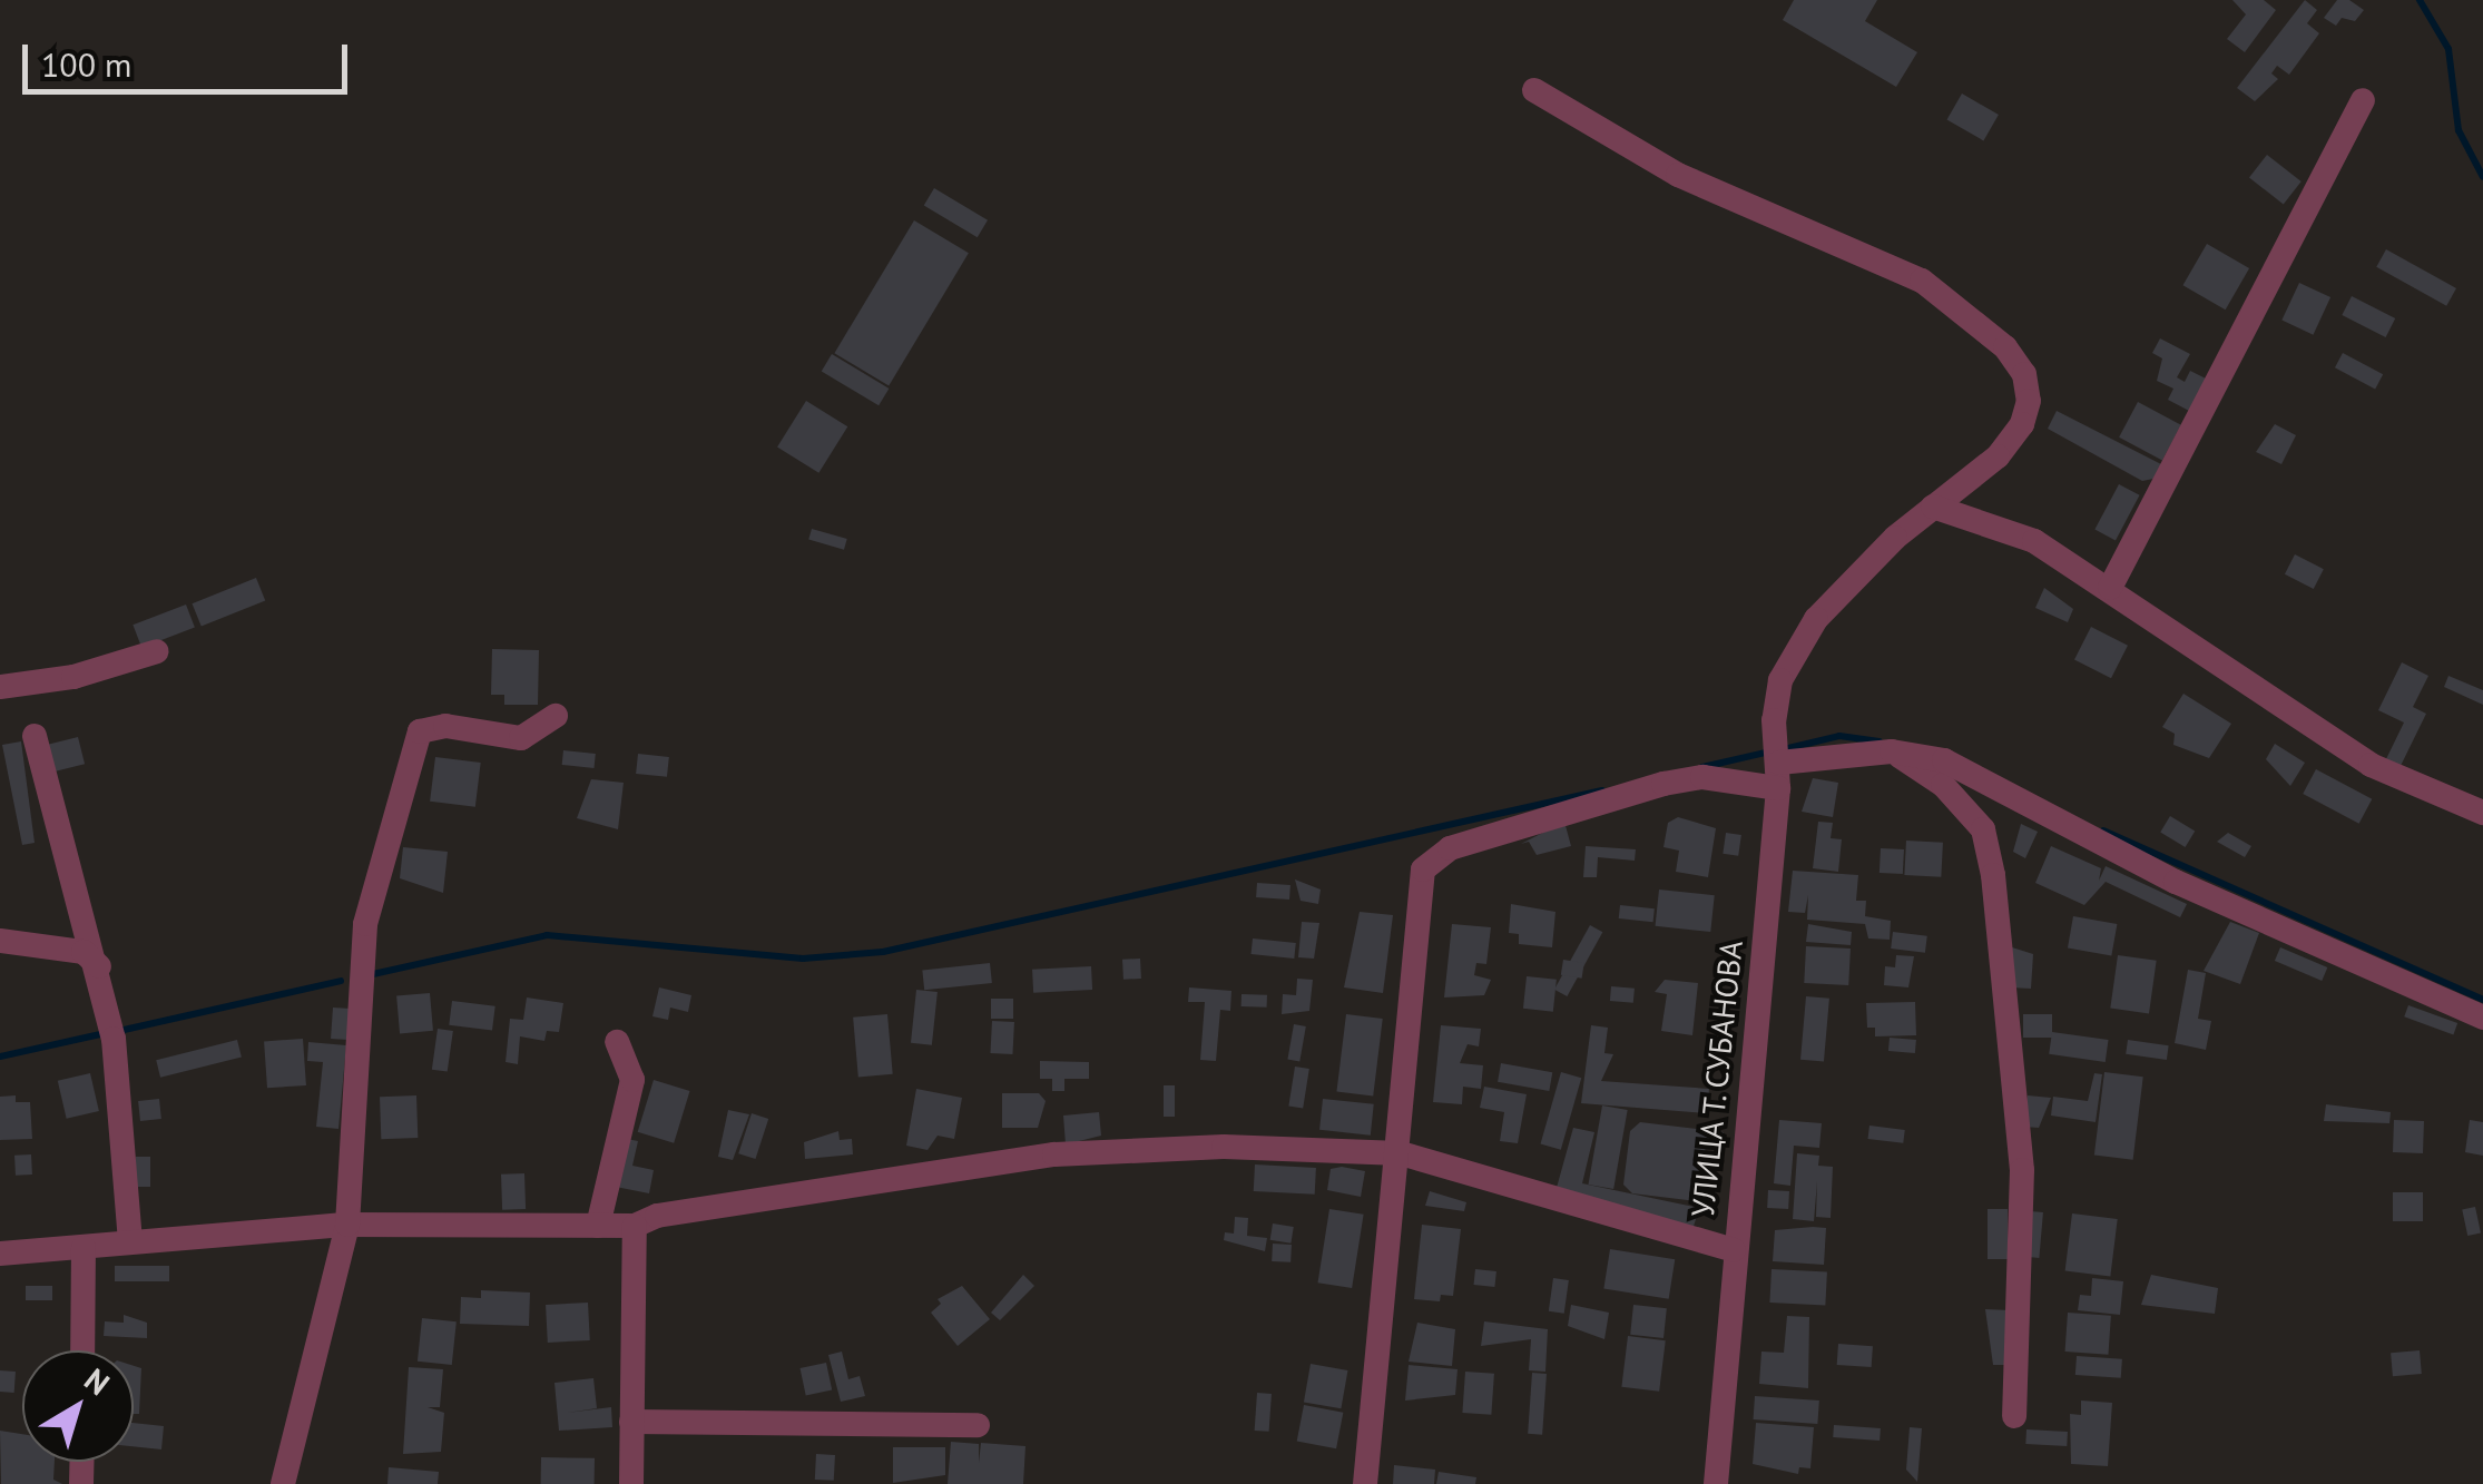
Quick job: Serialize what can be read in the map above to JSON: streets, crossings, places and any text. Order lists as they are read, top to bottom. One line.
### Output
{"streets":{"street":["УЛИЦА Т. СУБАНОВА"]},"scale_bar":"100 m","north":"top right"}
